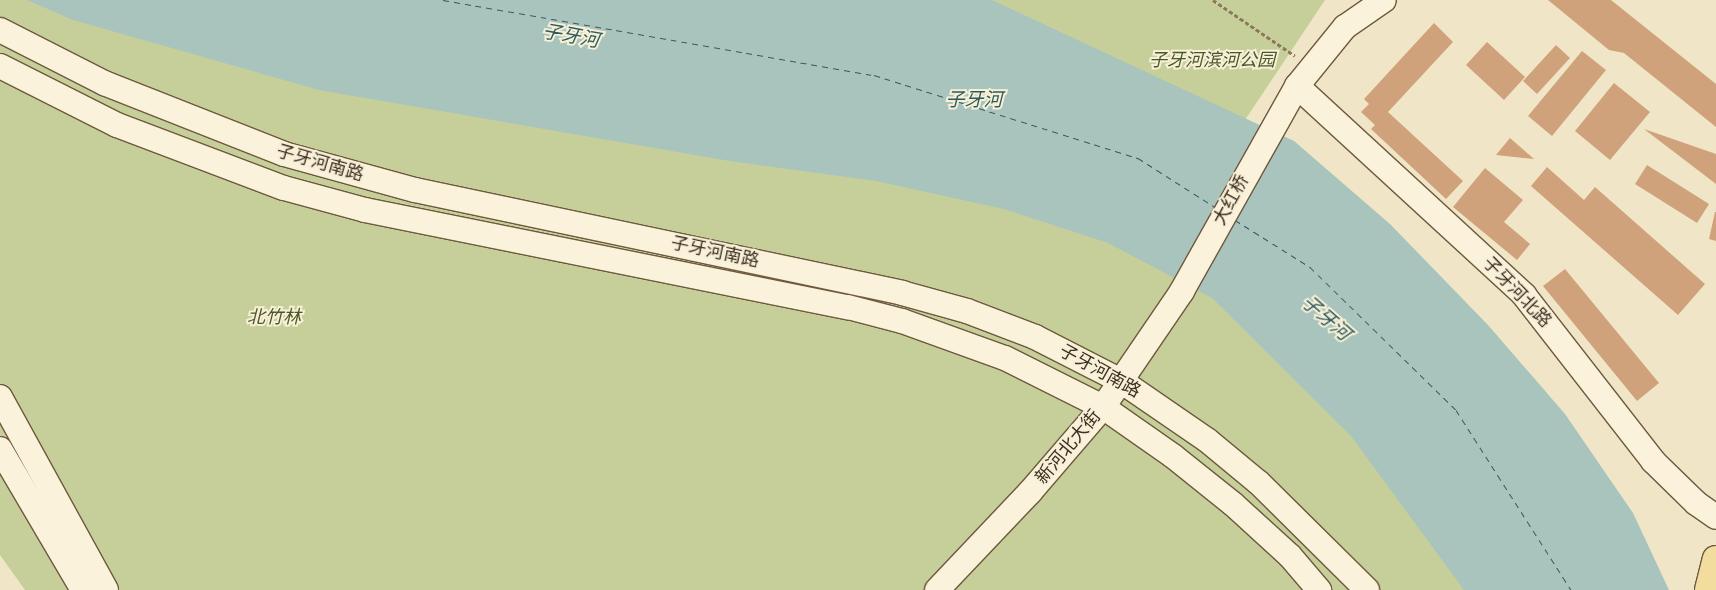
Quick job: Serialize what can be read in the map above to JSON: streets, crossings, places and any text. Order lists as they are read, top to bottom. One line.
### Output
{"streets":{"main road":["子牙河南路","大红桥","子牙河北路","新河北大街"]},"crossings":[["子牙河南路","新河北大街"],["大红桥","子牙河北路"],["大红桥","新河北大街"]],"water":["子牙河"],"parks":["子牙河滨河公园","北竹林"]}
